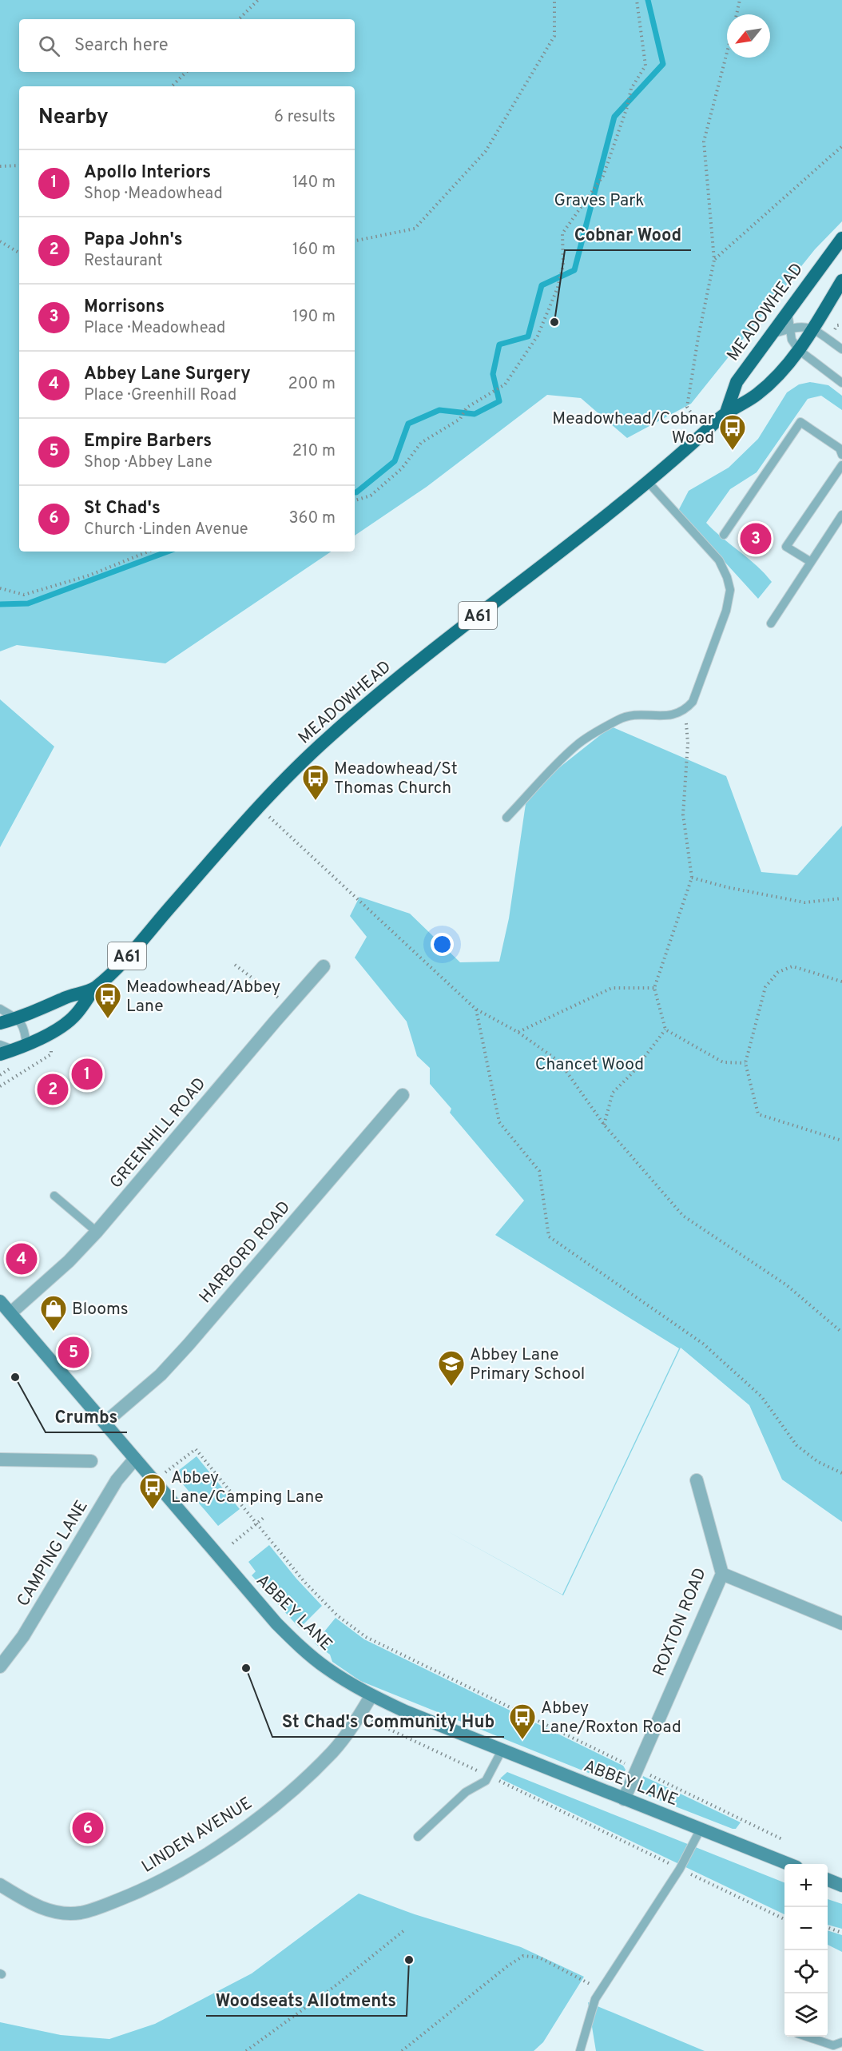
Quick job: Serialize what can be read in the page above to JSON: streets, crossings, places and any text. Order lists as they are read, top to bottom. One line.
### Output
{"streets":{"highway":["MEADOWHEAD","A61"],"main road":["ABBEY LANE"],"street":["GREENHILL ROAD","HARBORD ROAD","CAMPING LANE","ROXTON ROAD","LINDEN AVENUE"]},"crossings":[["MEADOWHEAD","A61"],["GREENHILL ROAD","ABBEY LANE"],["HARBORD ROAD","ABBEY LANE"],["CAMPING LANE","ABBEY LANE"],["ABBEY LANE","ROXTON ROAD"],["ABBEY LANE","LINDEN AVENUE"]],"parks":["Graves Park","Chancet Wood"],"places":{"other":["Cobnar Wood","Crumbs","St Chad's Community Hub","Woodseats Allotments"],"bus stop":["Meadowhead/Cobnar Wood","Meadowhead/St Thomas Church","Meadowhead/Abbey Lane","Abbey Lane/Camping Lane","Abbey Lane/Roxton Road"],"shop":["Blooms"],"school or university":["Abbey Lane Primary School"]},"north":"bottom left","page":{"search":"Search here","heading":["Nearby","6 results"],"list":[{"mark":"1","name":"Apollo Interiors","note":"Shop · Meadowhead","value":"140 m"},{"mark":"2","name":"Papa John's","note":"Restaurant","value":"160 m"},{"mark":"3","name":"Morrisons","note":"Place · Meadowhead","value":"190 m"},{"mark":"4","name":"Abbey Lane Surgery","note":"Place · Greenhill Road","value":"200 m"},{"mark":"5","name":"Empire Barbers","note":"Shop · Abbey Lane","value":"210 m"},{"mark":"6","name":"St Chad's","note":"Church · Linden Avenue","value":"360 m"}],"pins":["3","1","2","4","5","6"],"map_buttons":["+","−"]}}
